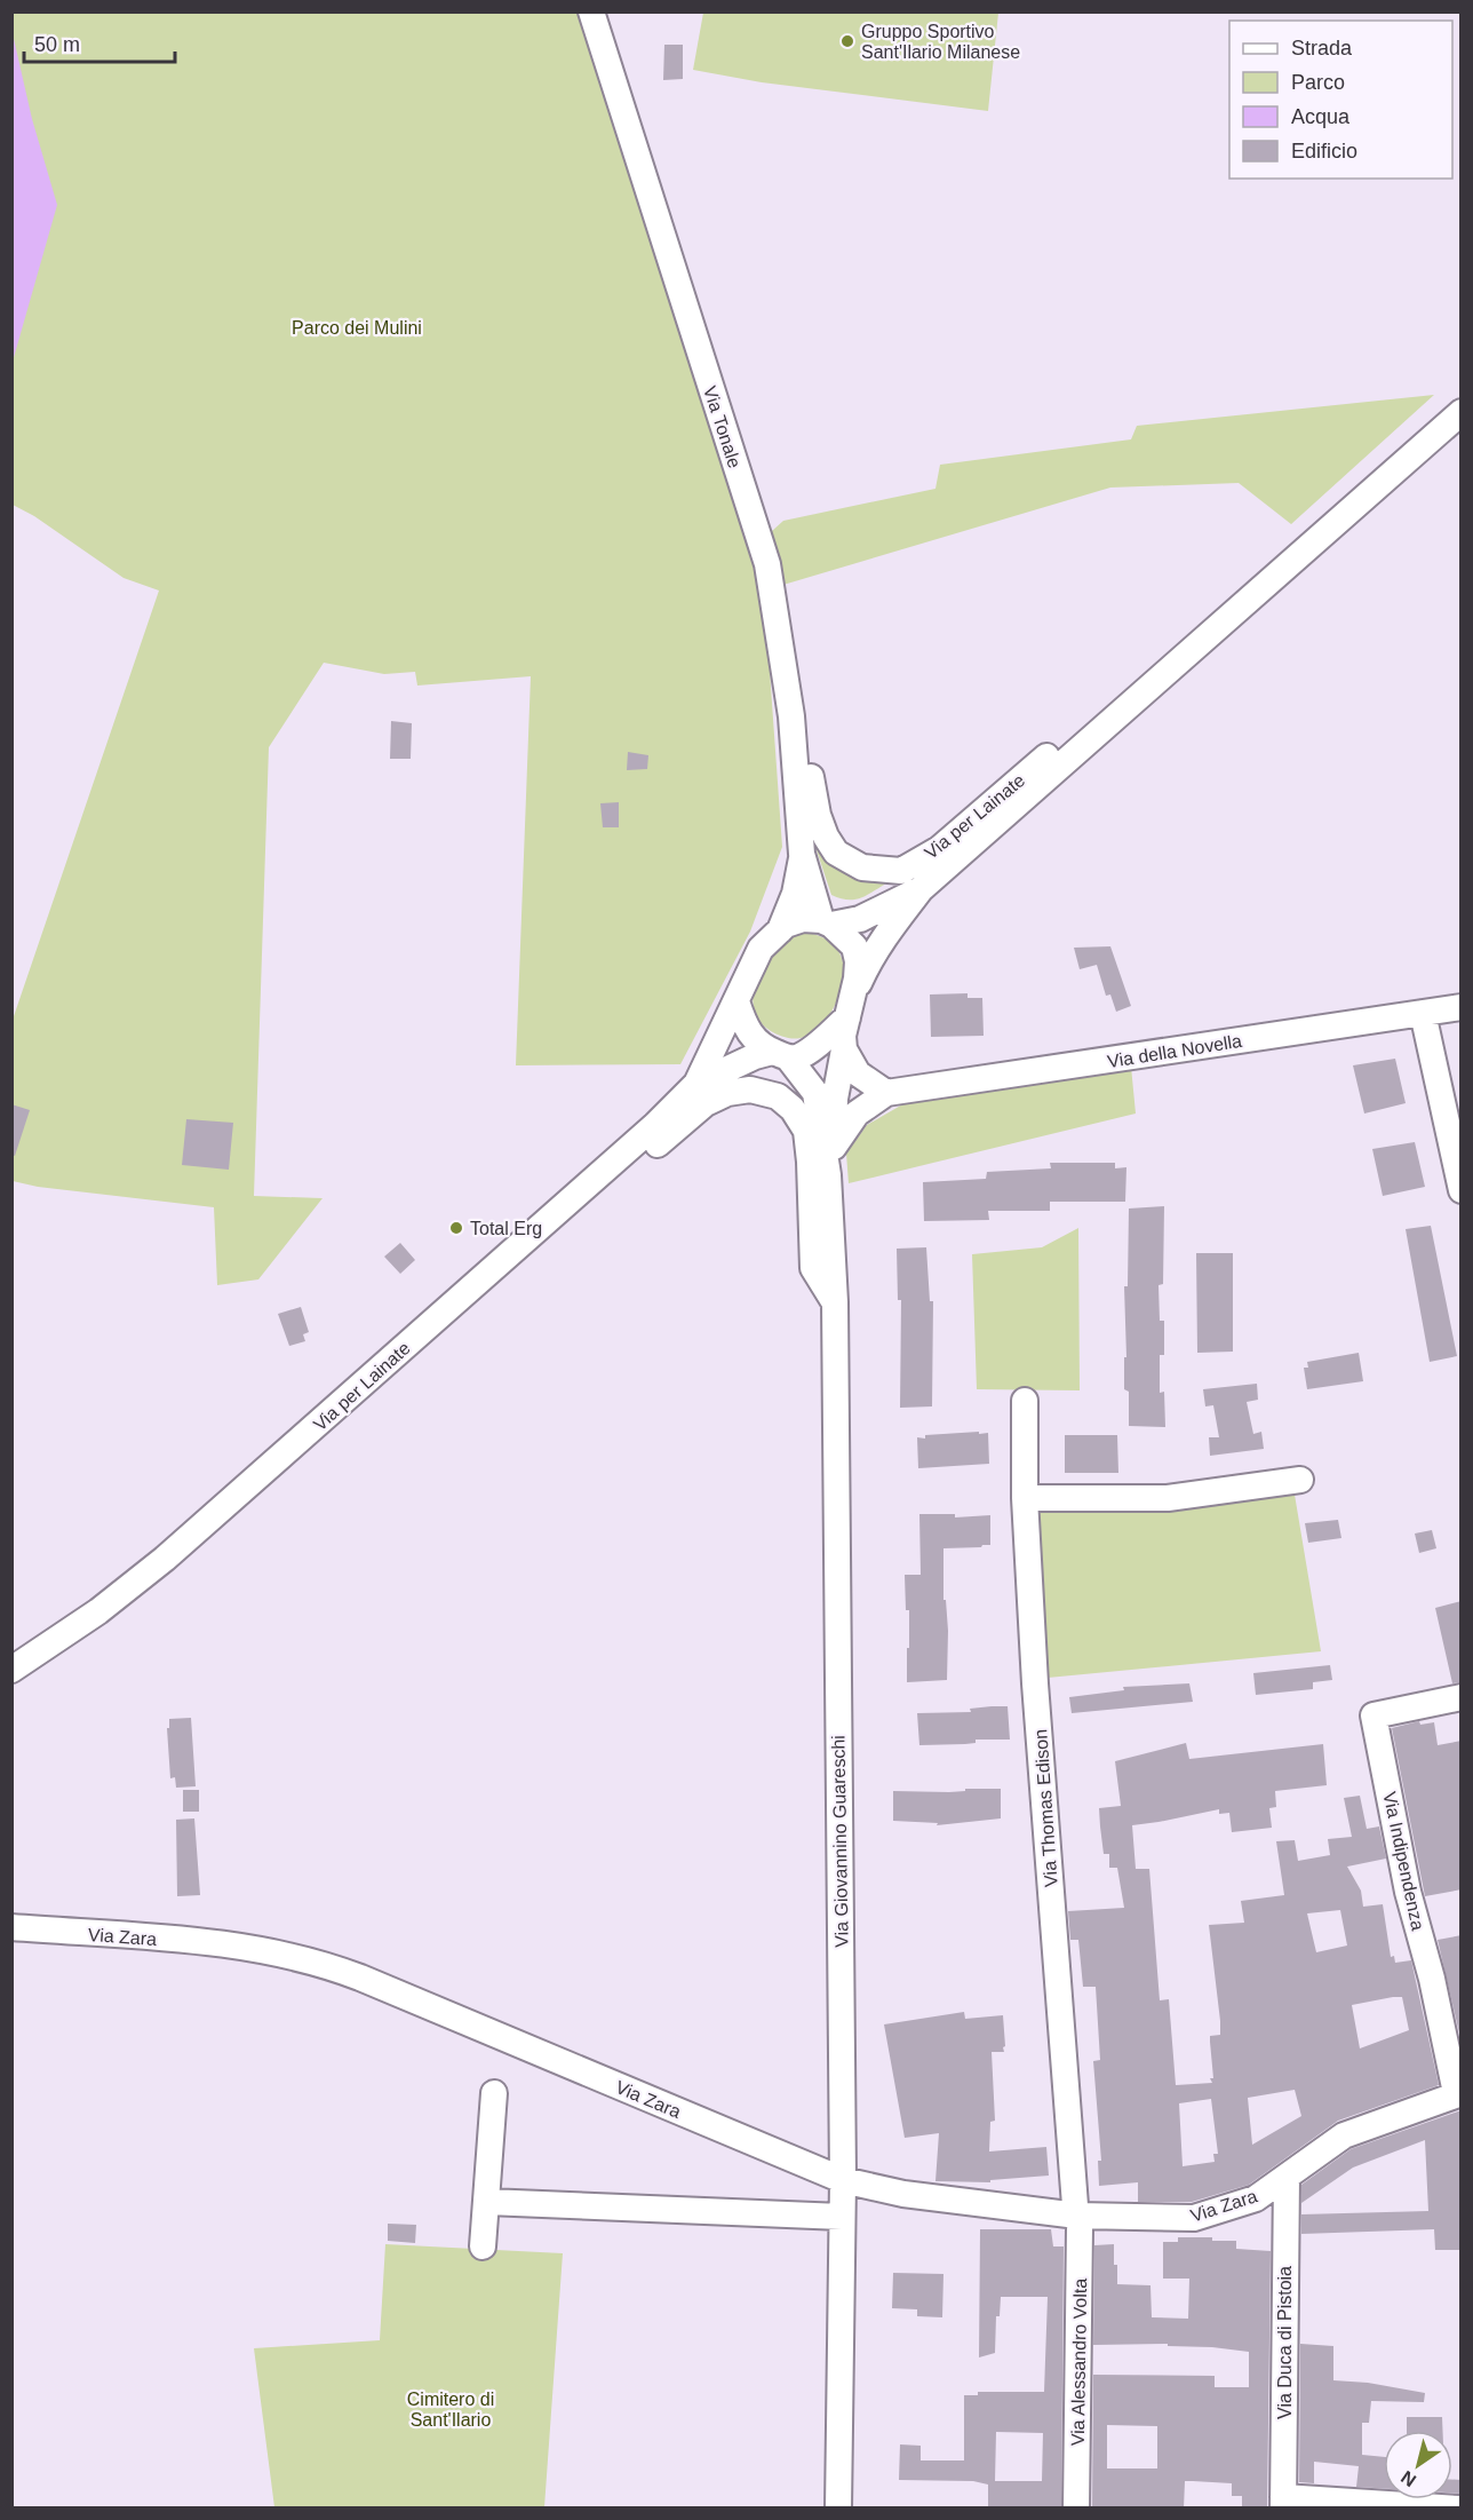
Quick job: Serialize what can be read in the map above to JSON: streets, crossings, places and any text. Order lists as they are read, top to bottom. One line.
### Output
{"streets":{"street":["Via Tonale","Via per Lainate","Via della Novella","Via Thomas Edison","Via Giovannino Guareschi","Via Indipendenza","Via Zara","Via Duca di Pistoia","Via Alessandro Volta"]},"crossings":[["Via Tonale","Via per Lainate"],["Via per Lainate","Via della Novella"],["Via Thomas Edison","Via Zara"],["Via Thomas Edison","Via Alessandro Volta"],["Via Giovannino Guareschi","Via Zara"],["Via Indipendenza","Via Zara"],["Via Zara","Via Duca di Pistoia"],["Via Zara","Via Alessandro Volta"]],"parks":["Parco dei Mulini","Cimitero di Sant'Ilario"],"places":["Gruppo Sportivo Sant'Ilario Milanese","Total Erg"],"legend":["Strada","Parco","Acqua","Edificio"],"scale_bar":"50 m","north":"bottom left"}
